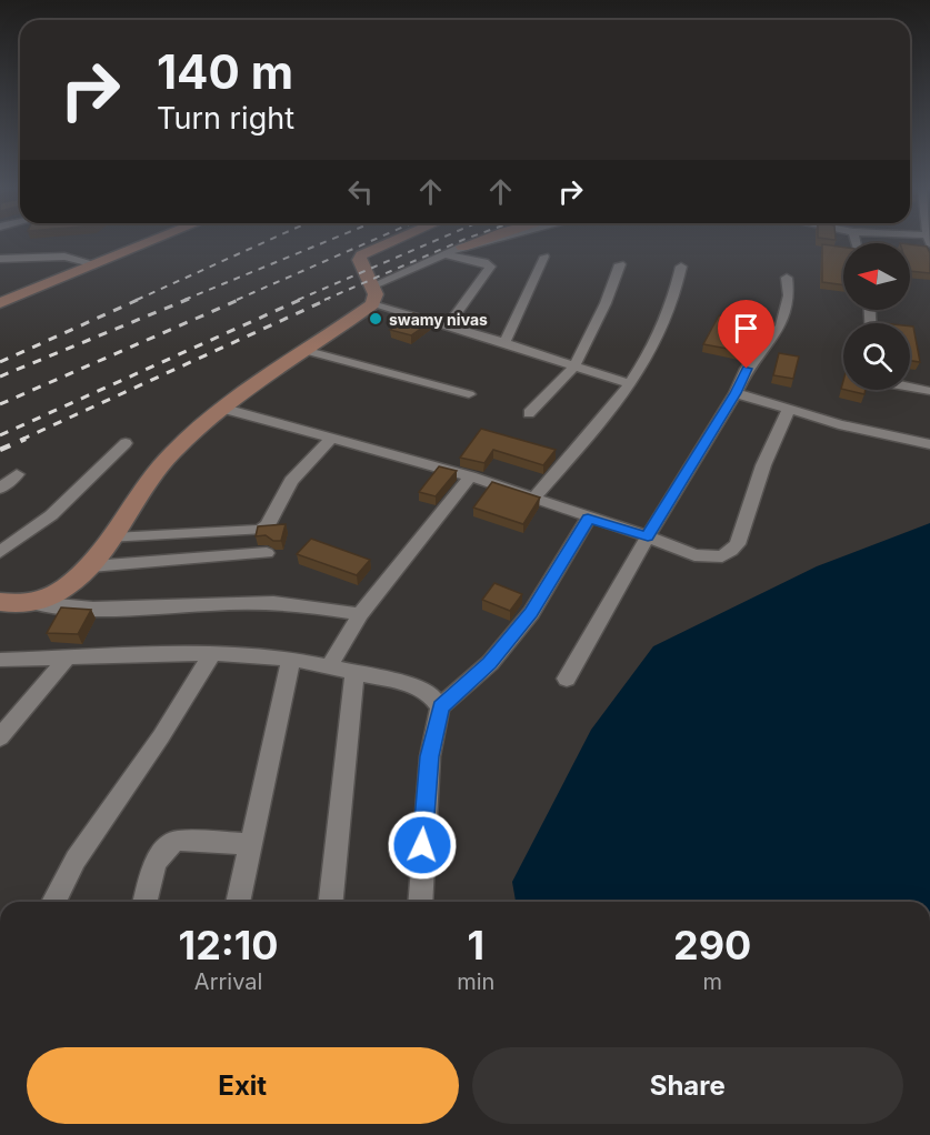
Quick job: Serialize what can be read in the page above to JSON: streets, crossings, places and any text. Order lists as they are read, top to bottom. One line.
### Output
{"places":["swamy nivas"],"north":"left","page":{"turn":["140 m","Turn right"],"eta":["12:10","Arrival","1","min","290","m"],"buttons":["Exit","Share"]}}
